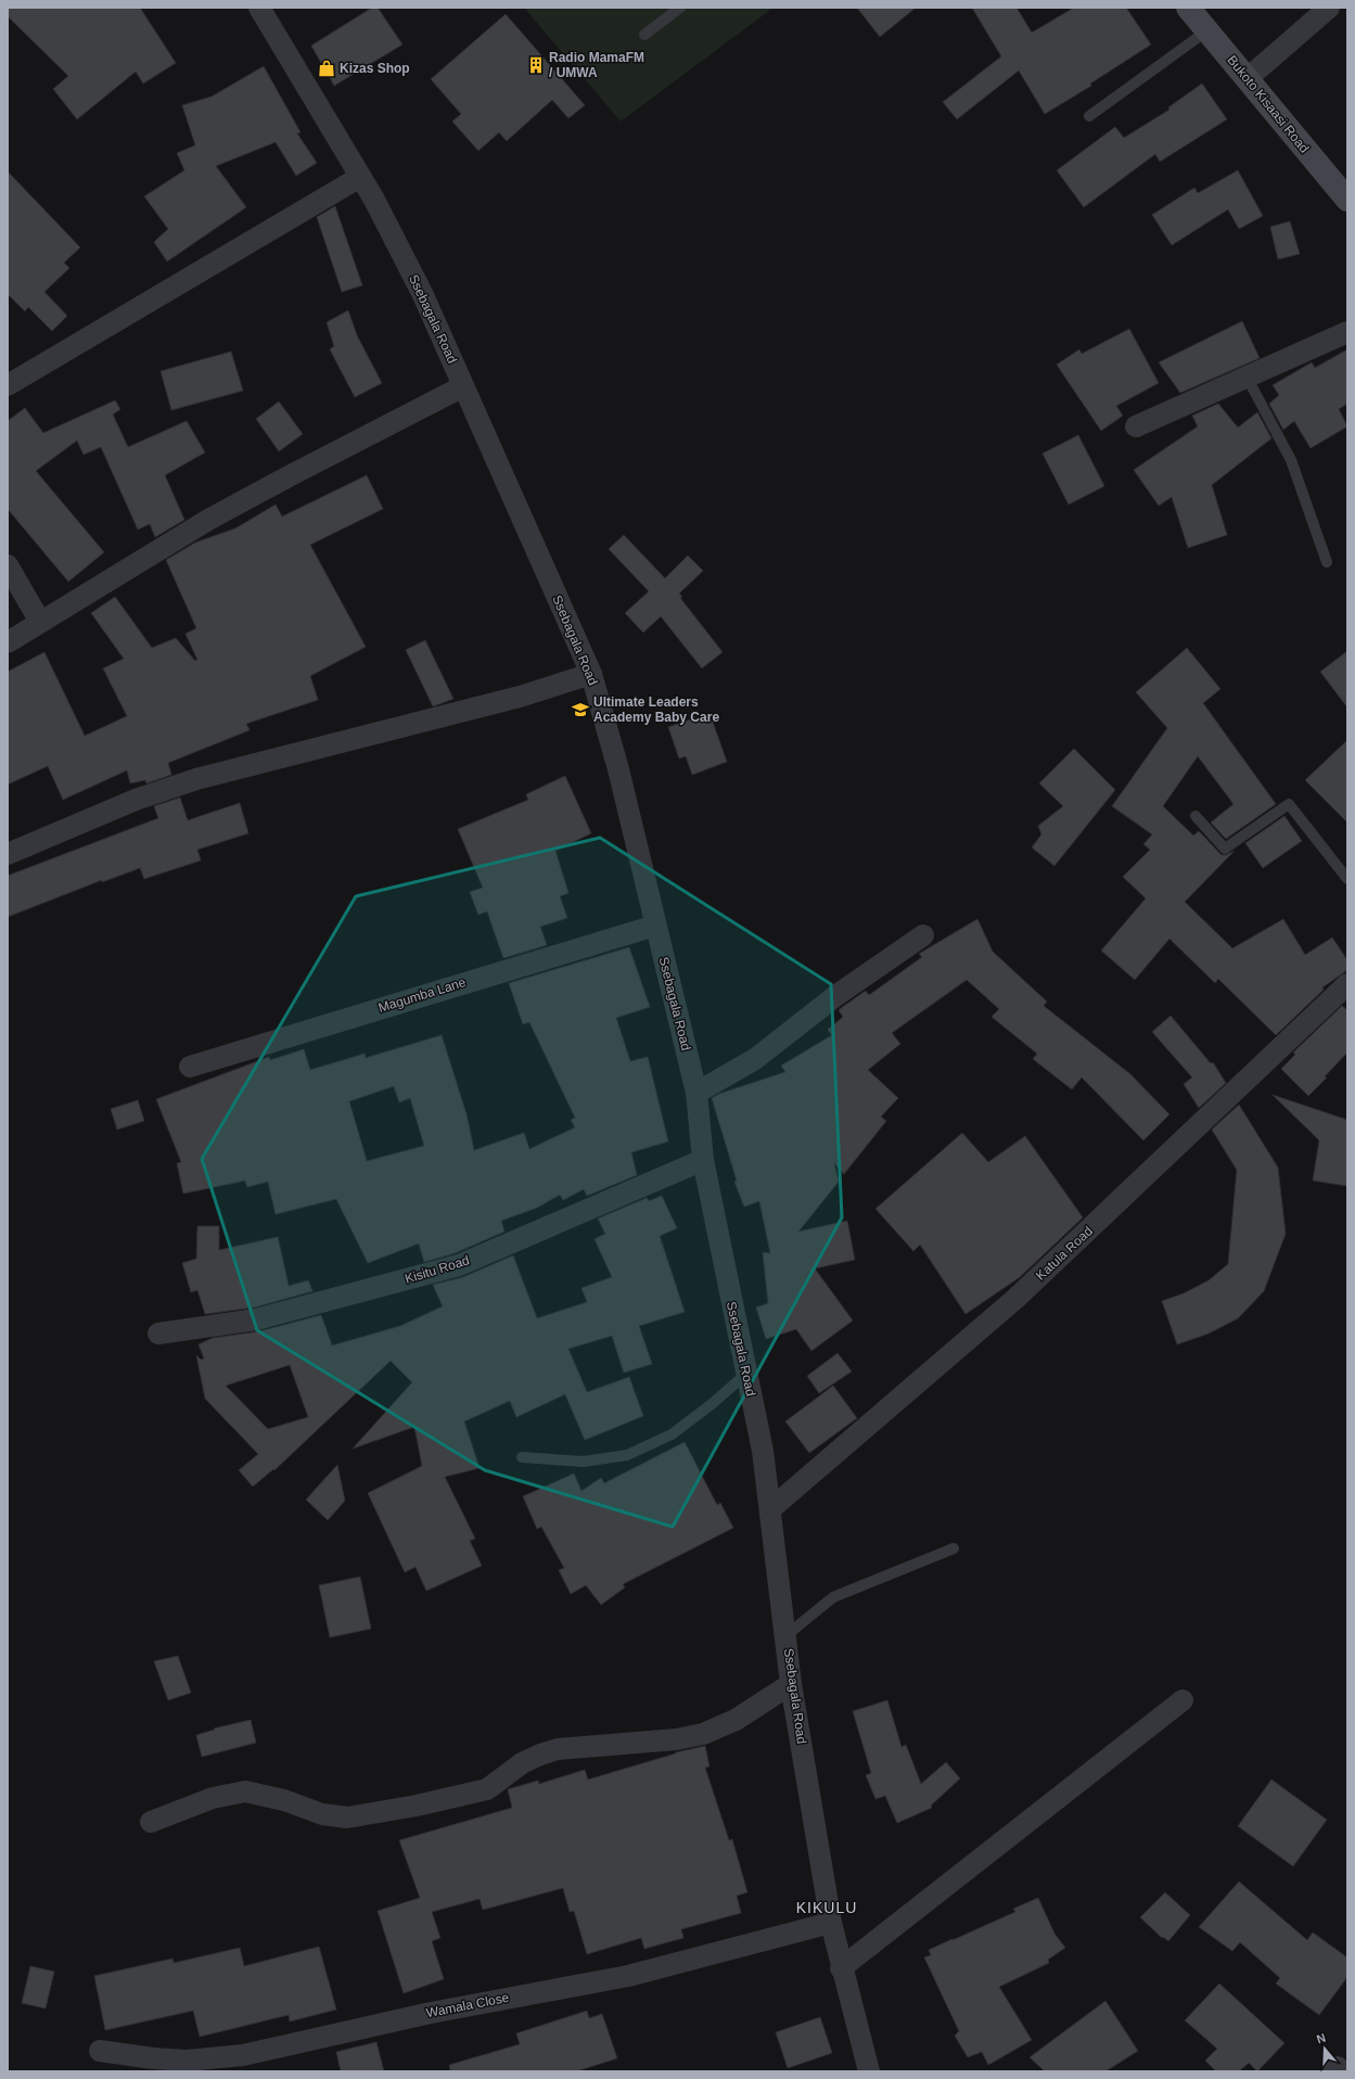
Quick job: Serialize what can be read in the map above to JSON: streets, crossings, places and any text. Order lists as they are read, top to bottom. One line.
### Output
{"streets":{"main road":["Bukoto Kisaasi Road"],"street":["Ssebagala Road","Magumba Lane","Katula Road","Kisitu Road","Wamala Close"]},"crossings":[["Ssebagala Road","Magumba Lane"],["Ssebagala Road","Katula Road"],["Ssebagala Road","Kisitu Road"],["Ssebagala Road","Wamala Close"]],"districts":["KIKULU"],"places":{"building":["Radio MamaFM / UMWA"],"shop":["Kizas Shop"],"school or university":["Ultimate Leaders Academy Baby Care"]},"north":"top"}
